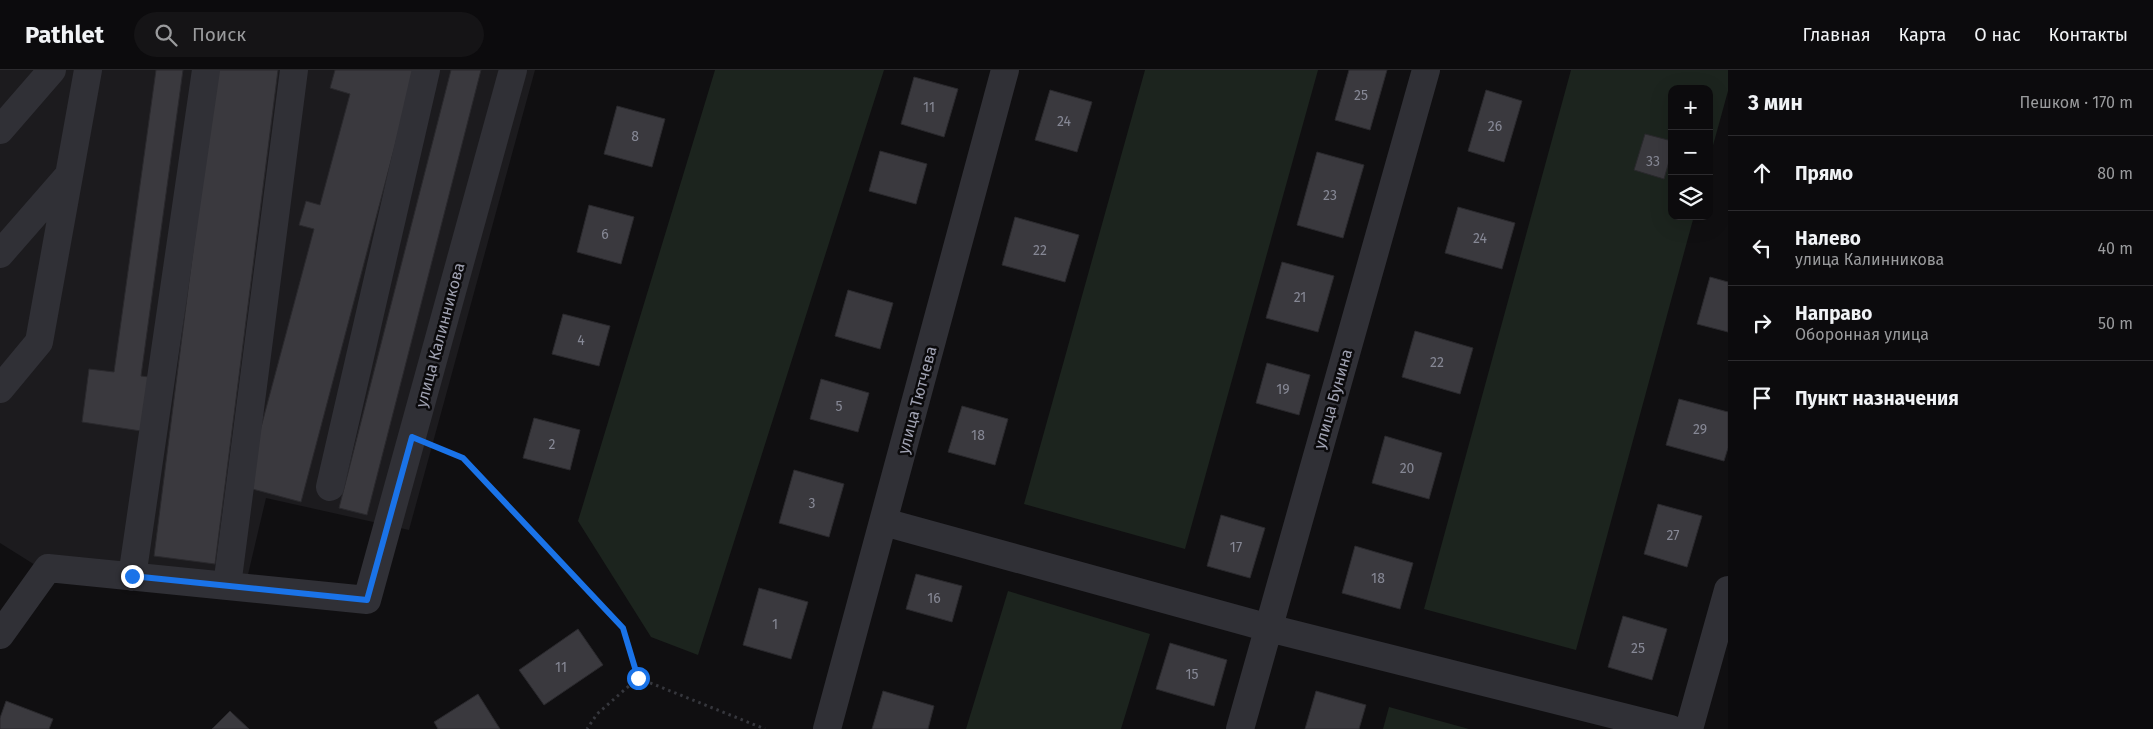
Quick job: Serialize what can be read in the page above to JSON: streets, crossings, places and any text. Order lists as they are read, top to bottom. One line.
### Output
{"streets":{"street":["улица Калинникова","улица Бунина","улица Тютчева"]},"house_numbers":["25","11","24","26","8","33","23","6","24","22","21","4","22","19","5","29","18","2","20","3","27","17","18","16","1","25","11","15"],"page":{"header":"Pathlet","search":"Поиск","nav":["Главная","Карта","О нас","Контакты"],"heading":["3 мин","Пешком · 170 m"],"map_buttons":["+","−"],"list":[["Прямо","80 m"],["Налево","улица Калинникова","40 m"],["Направо","Оборонная улица","50 m"],"Пункт назначения"]}}
